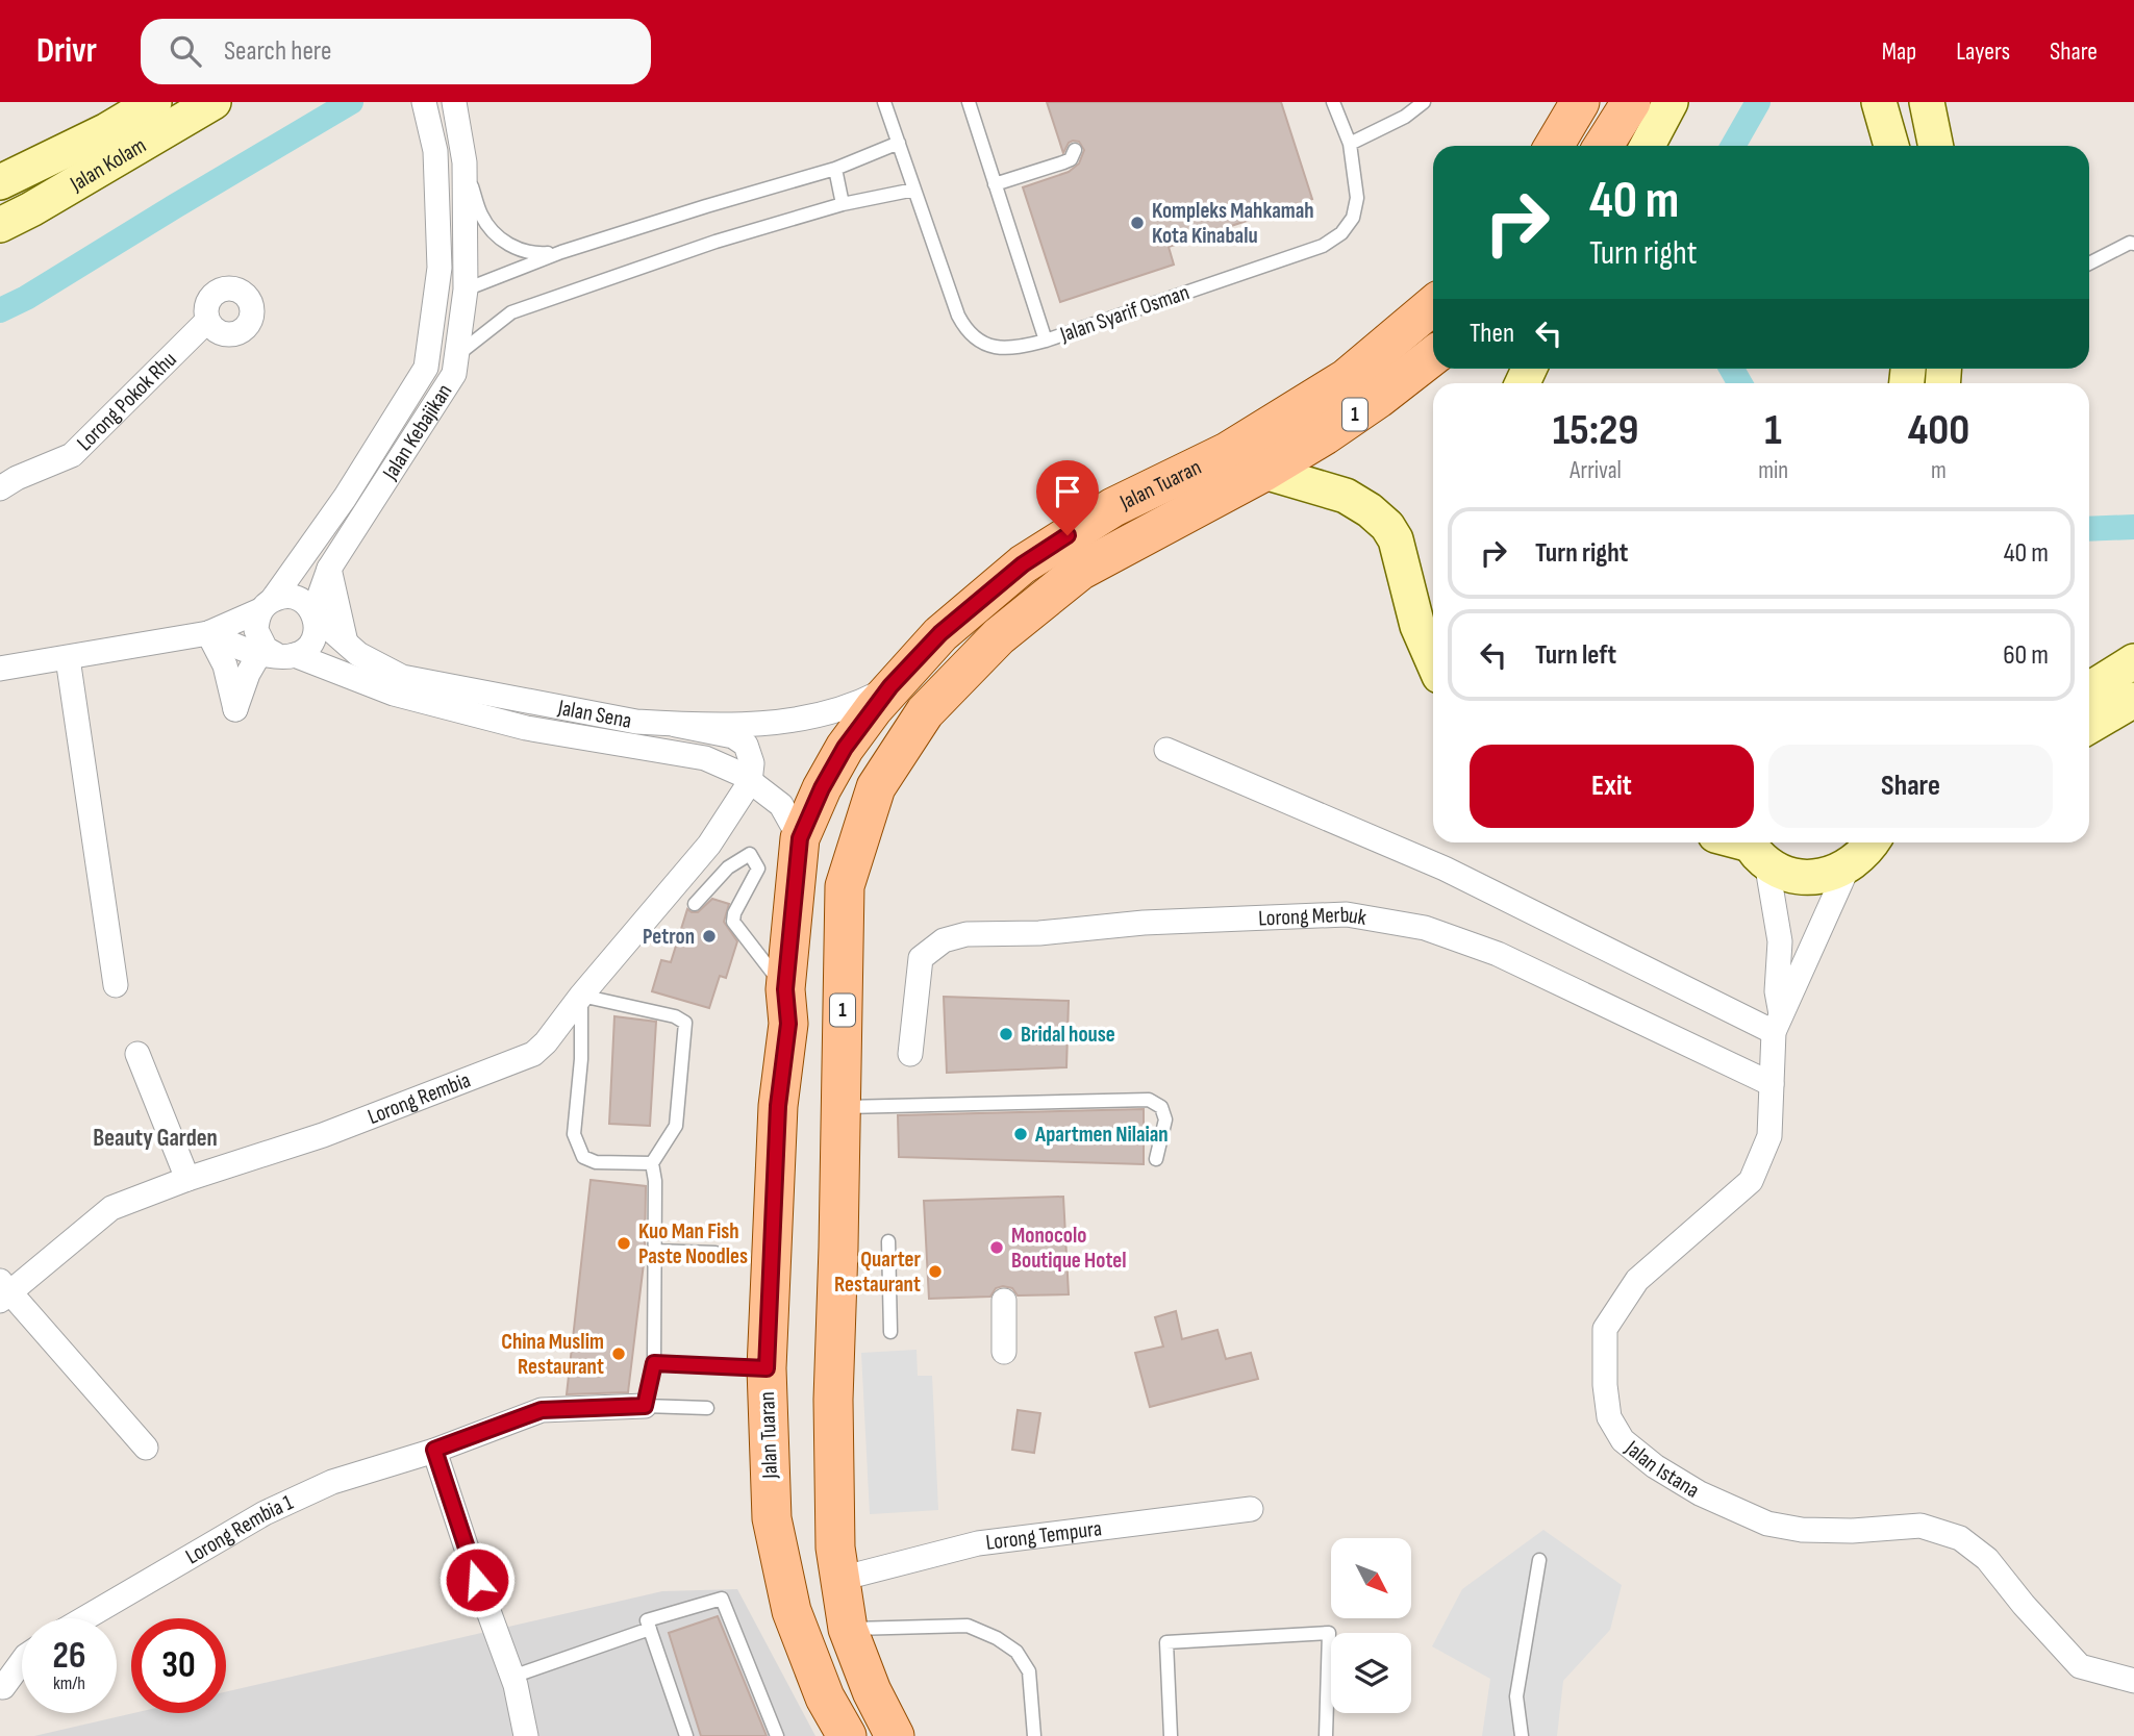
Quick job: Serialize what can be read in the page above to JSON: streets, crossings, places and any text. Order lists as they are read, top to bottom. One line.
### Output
{"streets":{"main road":["Jalan Kolam","1","Jalan Tuaran"],"street":["Lorong Pokok Rhu","Jalan Kebajikan","Jalan Sena","Lorong Merbuk","Lorong Rembia","Jalan Istana","Lorong Rembia 1","Lorong Tempura"],"lane":["Jalan Syarif Osman"]},"crossings":[["Jalan Kebajikan","Jalan Sena"],["Jalan Tuaran","Jalan Sena"],["Jalan Tuaran","Lorong Tempura"],["Jalan Sena","Lorong Rembia"],["Lorong Merbuk","Jalan Istana"]],"districts":["Beauty Garden"],"places":["Kompleks Mahkamah Kota Kinabalu","Petron","Bridal house","Apartmen Nilaian","Kuo Man Fish Paste Noodles","Monocolo Boutique Hotel","Quarter Restaurant","China Muslim Restaurant"],"north":"bottom right","page":{"header":"Drivr","search":"Search here","nav":["Map","Layers","Share"],"turn":["40 m","Turn right"],"then":"Then","eta":["15:29","Arrival","1","min","400","m"],"list":[{"name":"Turn right","value":"40 m"},{"name":"Turn left","value":"60 m"}],"buttons":["Exit","Share"],"speed":"26 km/h","limit":"30"}}
